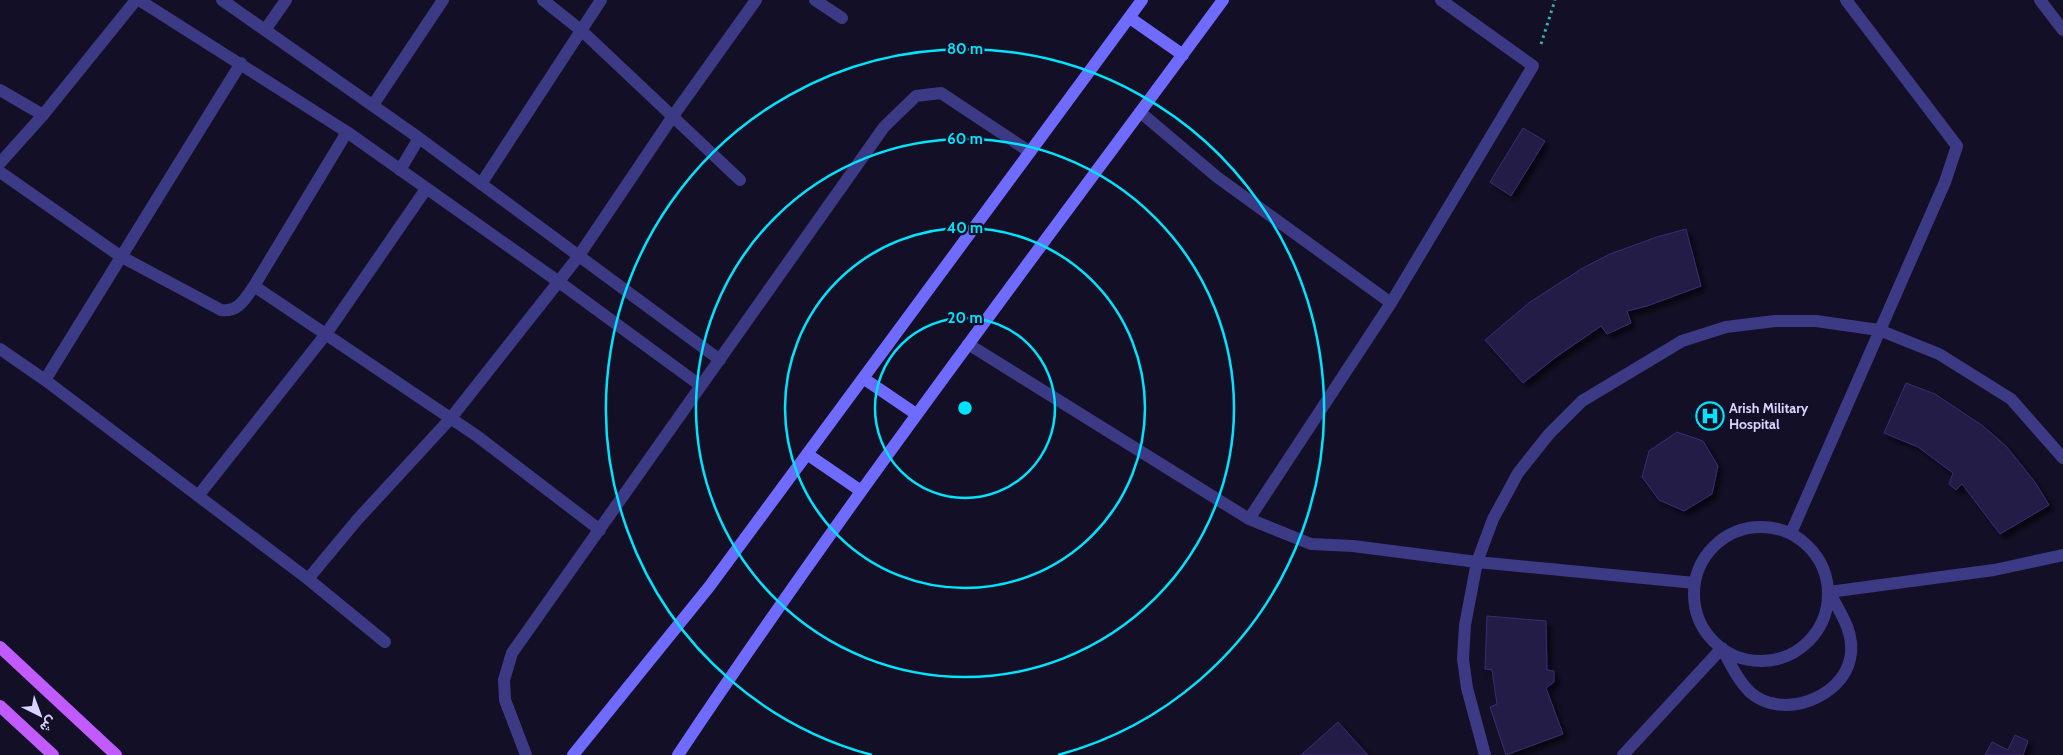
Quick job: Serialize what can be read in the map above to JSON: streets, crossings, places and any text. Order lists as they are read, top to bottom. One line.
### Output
{"places":{"hospital":["Arish Military Hospital"]},"north":"bottom right","rings":["80 m","60 m","40 m","20 m"]}
